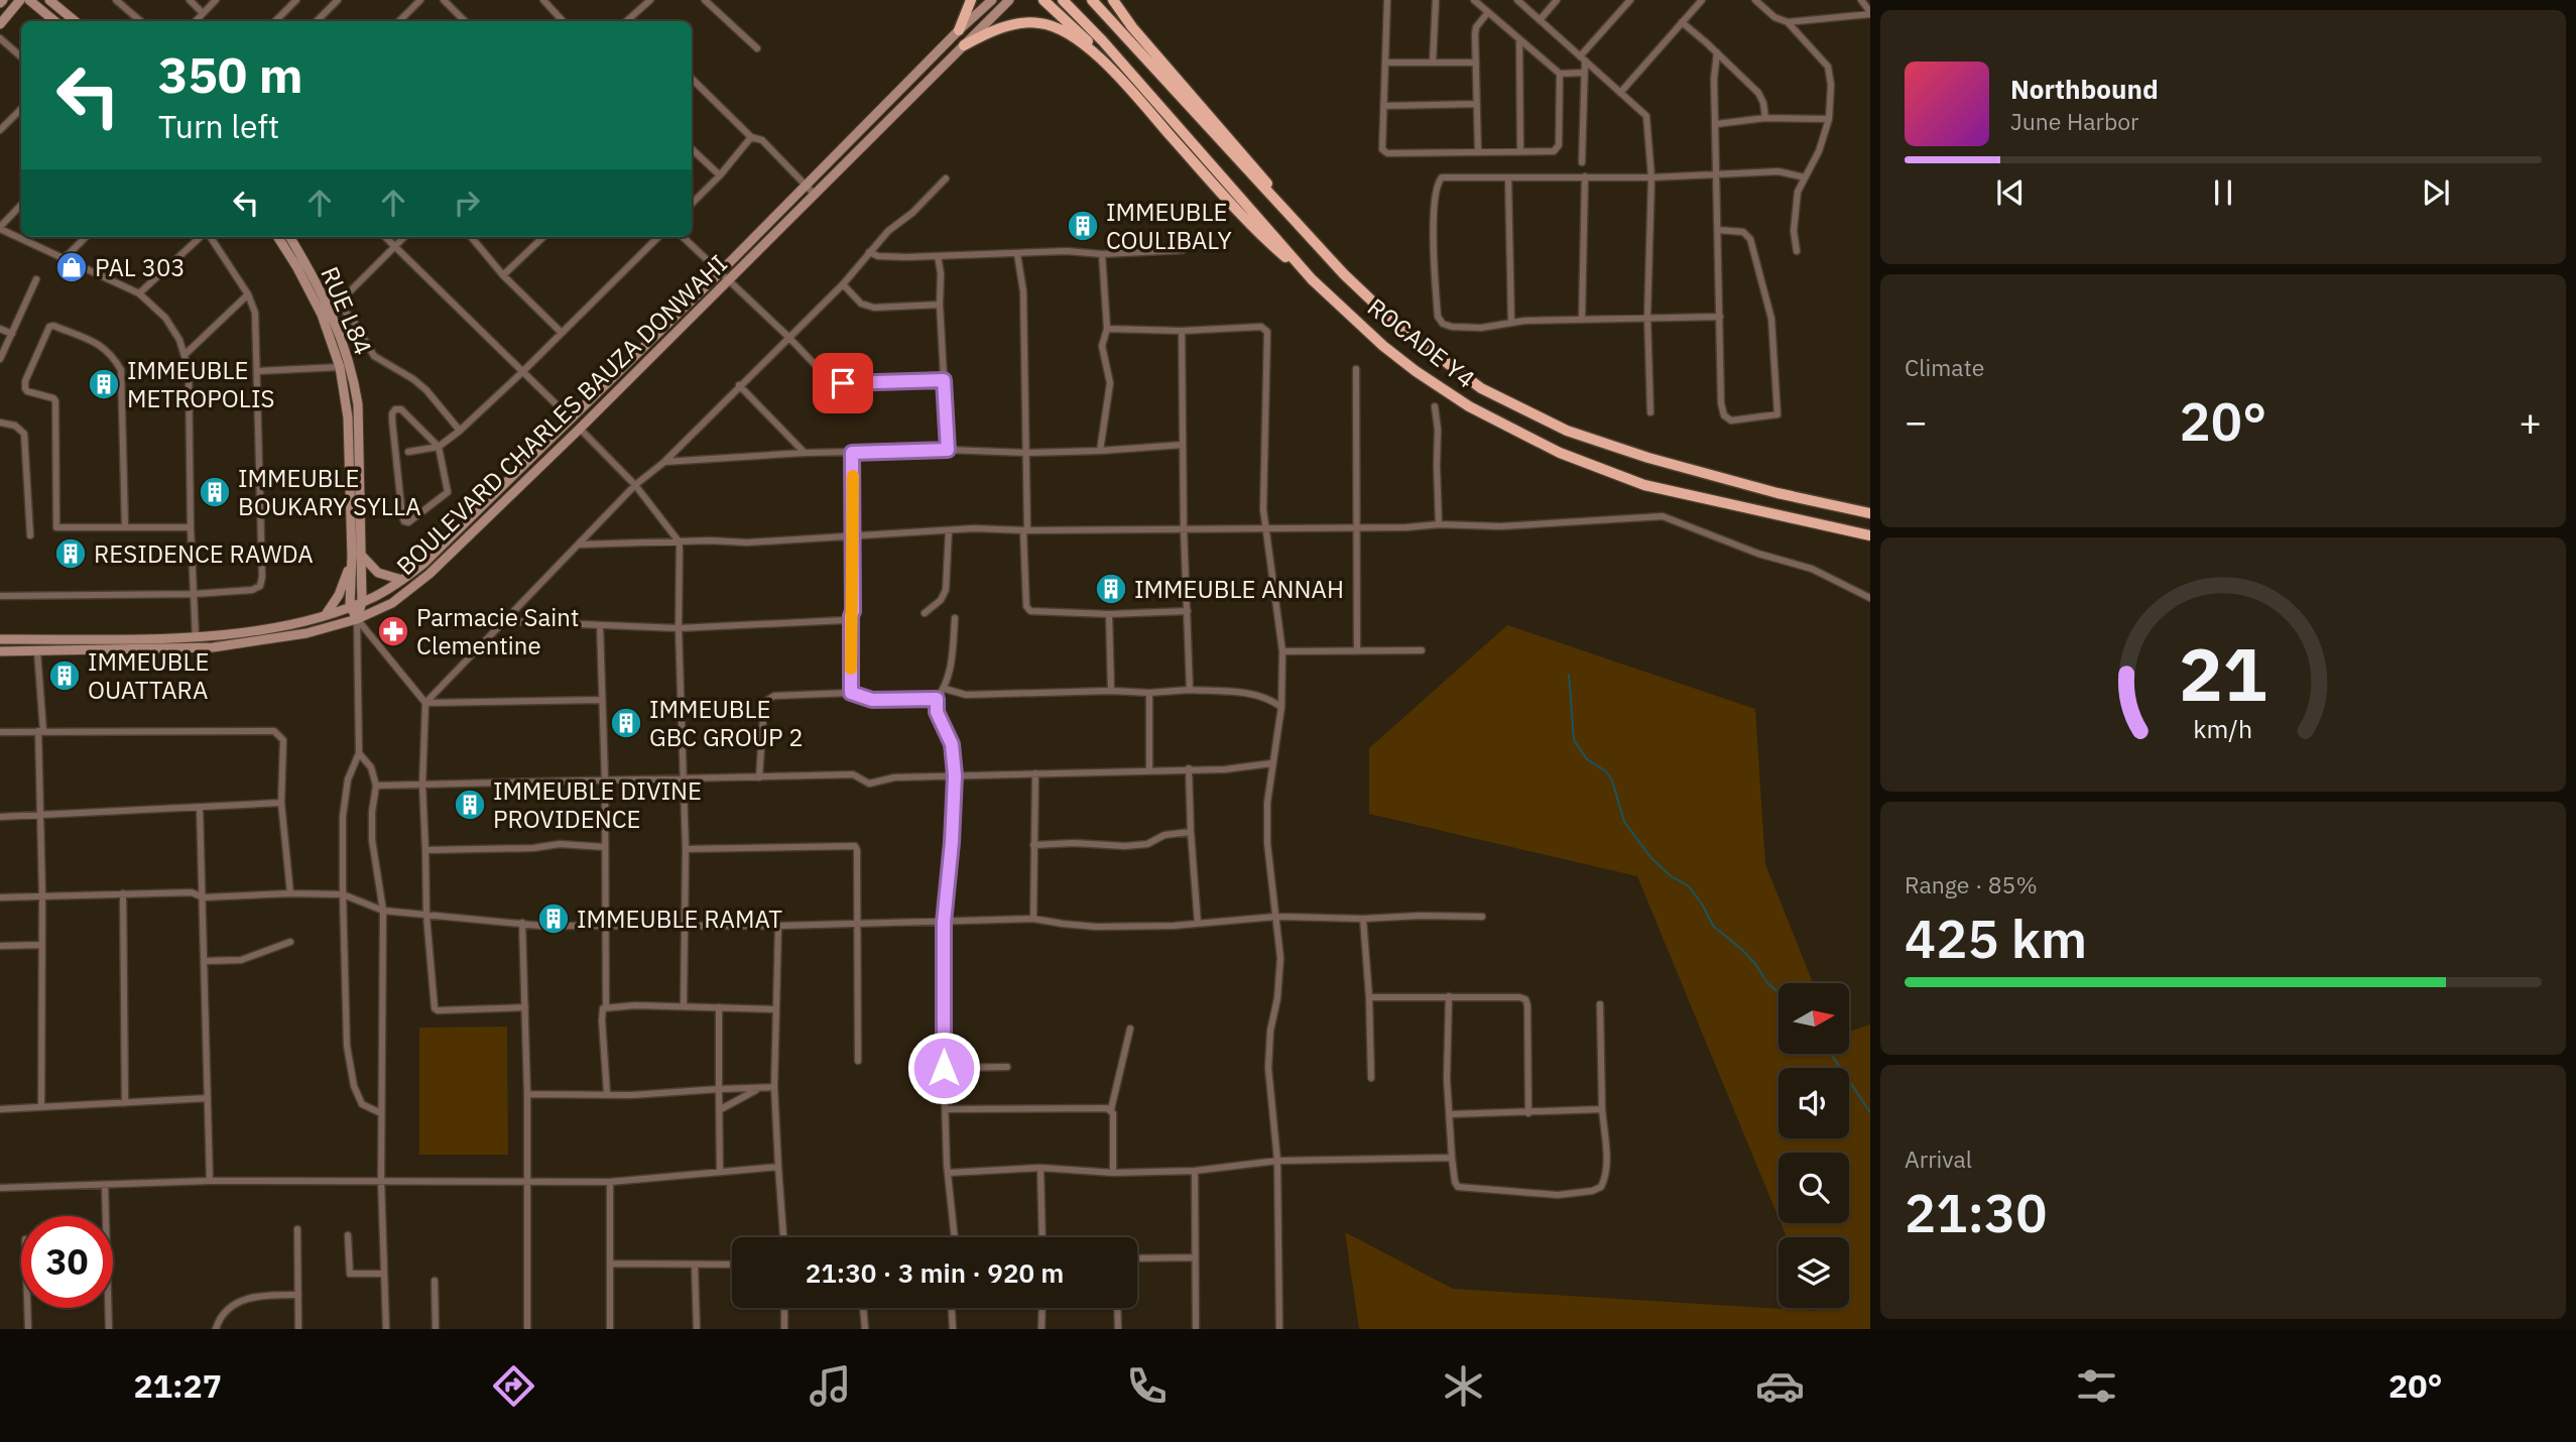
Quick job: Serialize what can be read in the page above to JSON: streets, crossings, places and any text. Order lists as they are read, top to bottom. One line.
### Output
{"streets":{"highway":["ROCADE Y4"],"main road":["RUE L84","BOULEVARD CHARLES BAUZA DONWAHI"]},"crossings":[["RUE L84","BOULEVARD CHARLES BAUZA DONWAHI"]],"places":{"building":["IMMEUBLE COULIBALY","IMMEUBLE METROPOLIS","IMMEUBLE BOUKARY SYLLA","RESIDENCE RAWDA","IMMEUBLE ANNAH","IMMEUBLE OUATTARA","IMMEUBLE GBC GROUP 2","IMMEUBLE DIVINE PROVIDENCE","IMMEUBLE RAMAT"],"shop":["PAL 303"],"pharmacy":["Parmacie Saint Clementine"]},"north":"right","page":{"turn":["350 m","Turn left"],"song":["Northbound","June Harbor"],"tile":["Climate",["Range · 85%","425 km"],["Arrival","21:30"]],"heat":["−","20°","+"],"limit":"30","trip":"21:30 · 3 min · 920 m","tabs":["21:27","20°"],"gauge":["21","km/h"]}}
